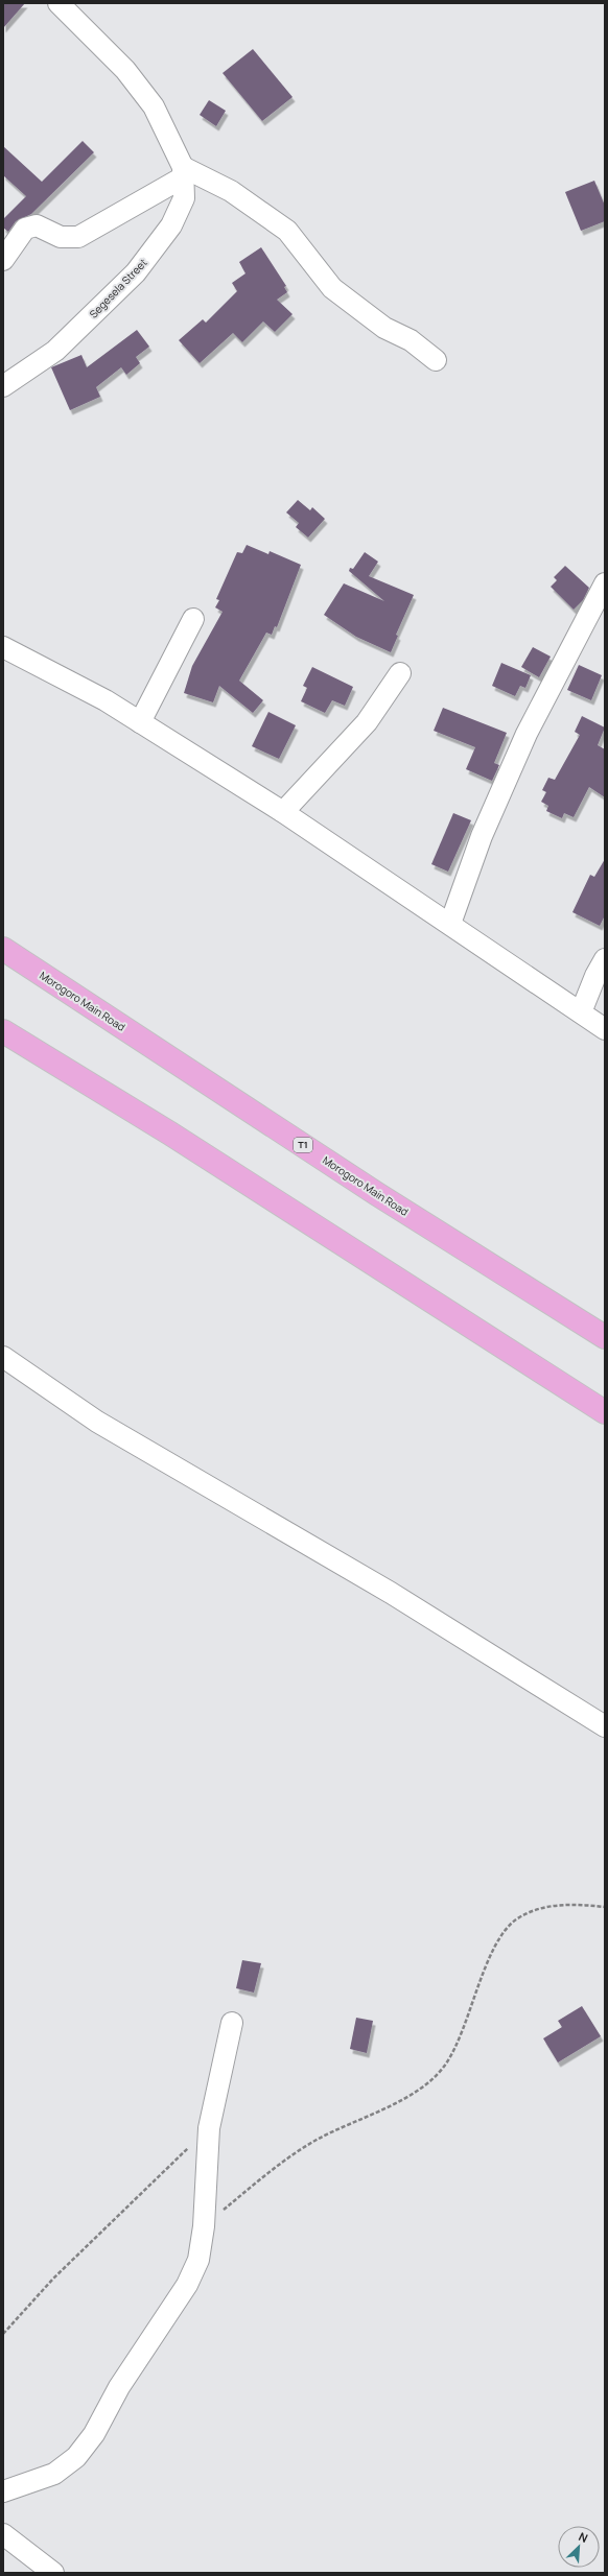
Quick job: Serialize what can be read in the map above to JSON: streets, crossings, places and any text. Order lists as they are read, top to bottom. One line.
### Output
{"streets":{"highway":["Morogoro Main Road","T1"],"street":["Segesela Street"]},"north":"top right"}
